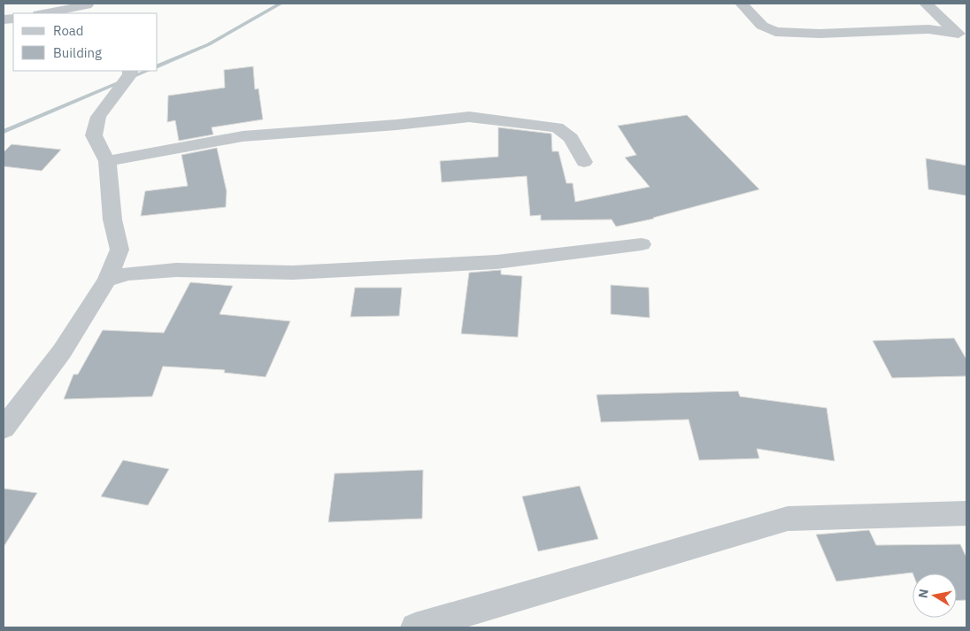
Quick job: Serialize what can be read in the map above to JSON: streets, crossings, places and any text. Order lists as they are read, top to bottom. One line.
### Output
{"legend":["Road","Building"],"north":"left"}
